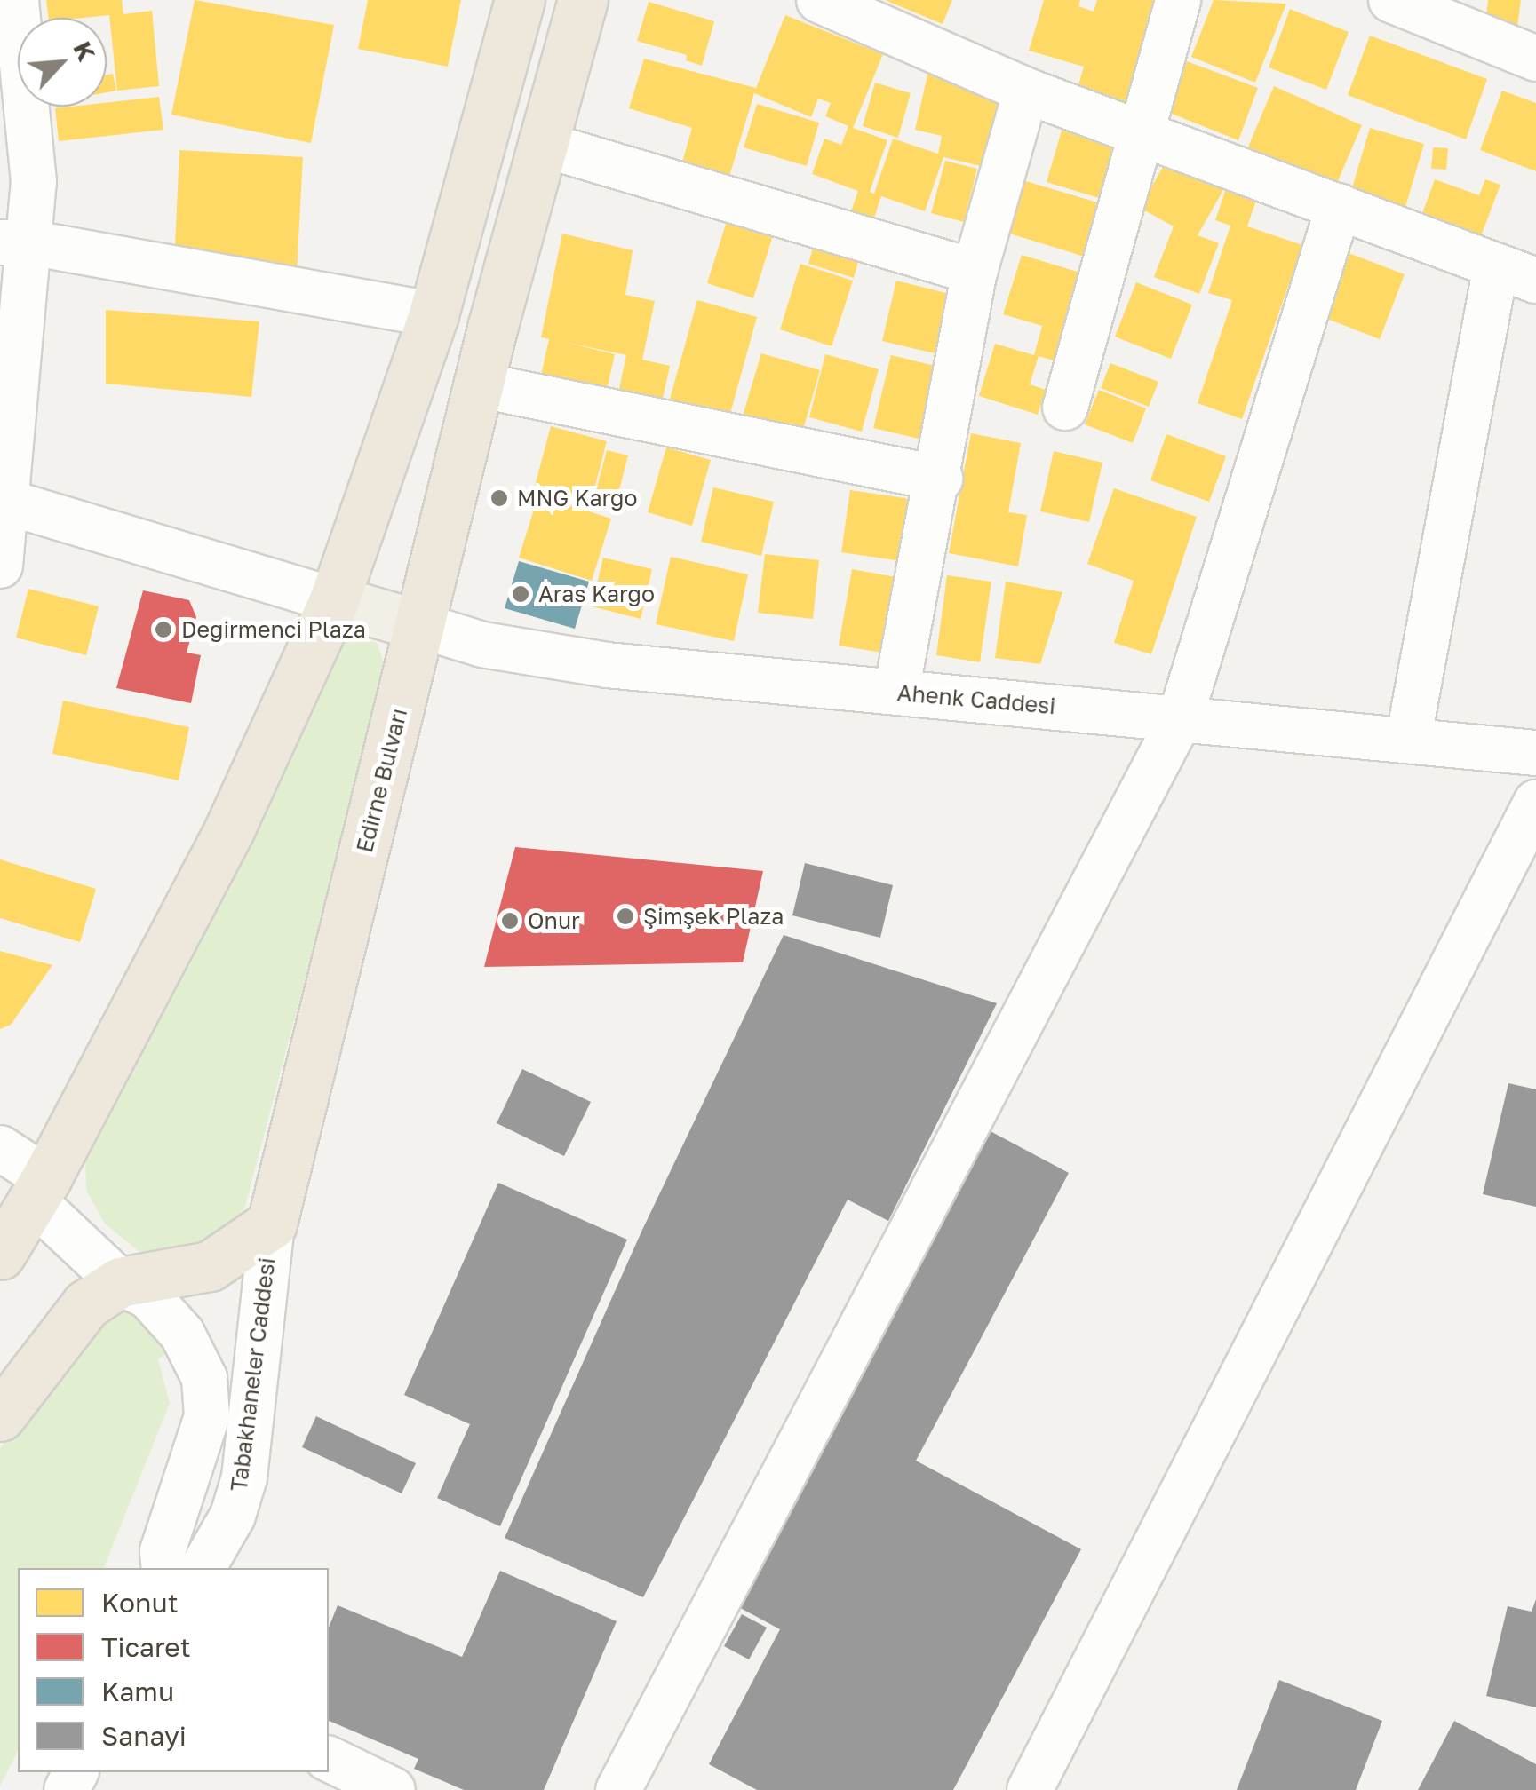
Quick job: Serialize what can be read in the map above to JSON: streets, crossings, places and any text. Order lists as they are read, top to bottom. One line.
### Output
{"streets":{"highway":["Edirne Bulvarı"],"street":["Ahenk Caddesi","Tabakhaneler Caddesi"]},"crossings":[["Ahenk Caddesi","Edirne Bulvarı"],["Edirne Bulvarı","Tabakhaneler Caddesi"]],"places":["MNG Kargo","Aras Kargo","Değirmenci Plaza","Şimşek Plaza","Onur"],"legend":["Konut","Ticaret","Kamu","Sanayi"],"north":"top right"}
